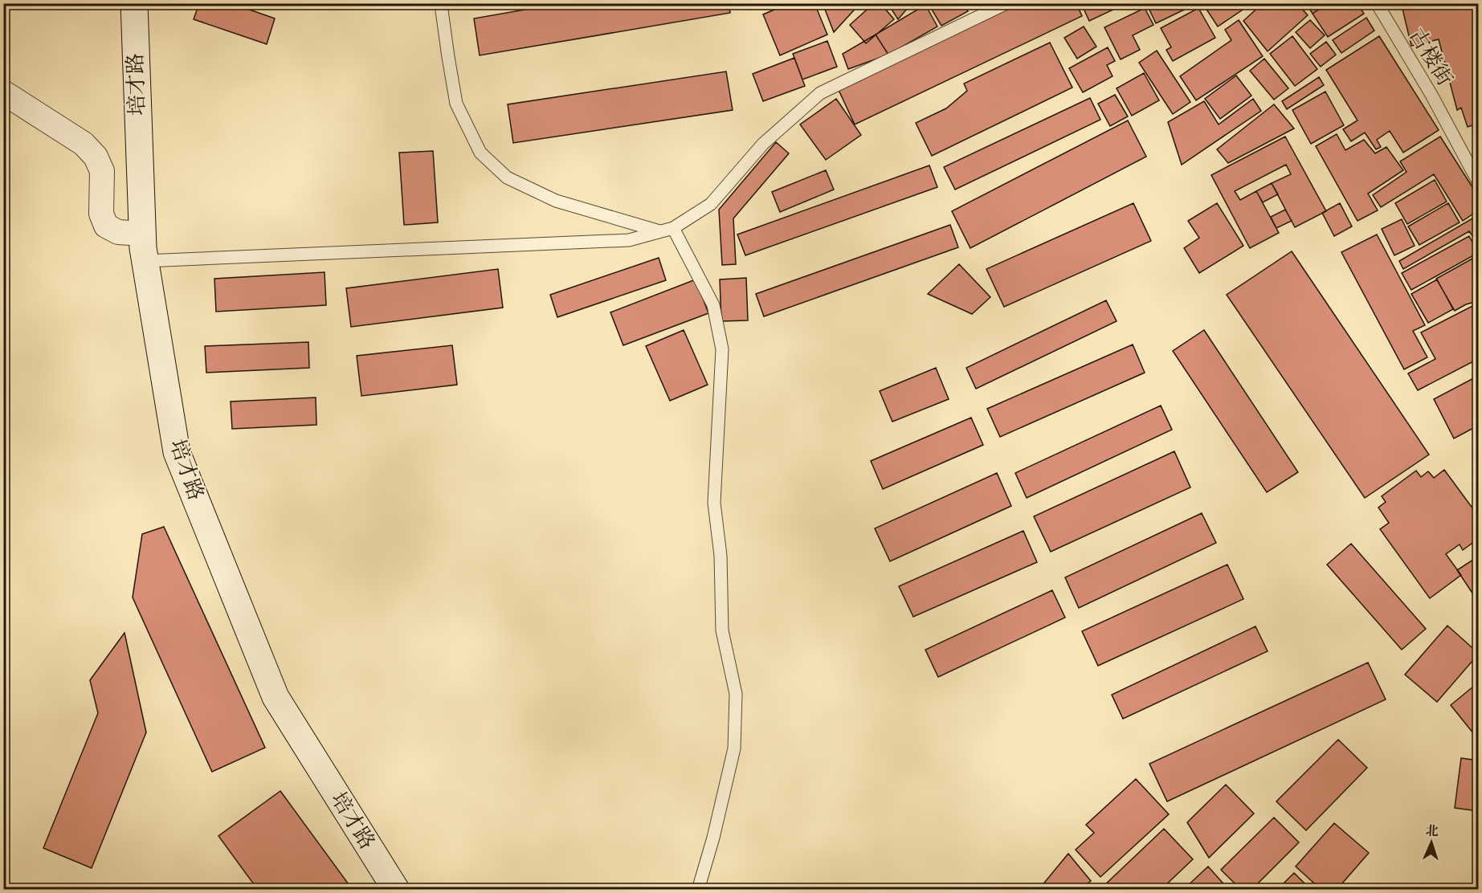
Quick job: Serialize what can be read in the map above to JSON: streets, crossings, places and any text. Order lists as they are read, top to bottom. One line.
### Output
{"streets":{"street":["培才路"],"lane":["古楼街"]},"north":"top"}
